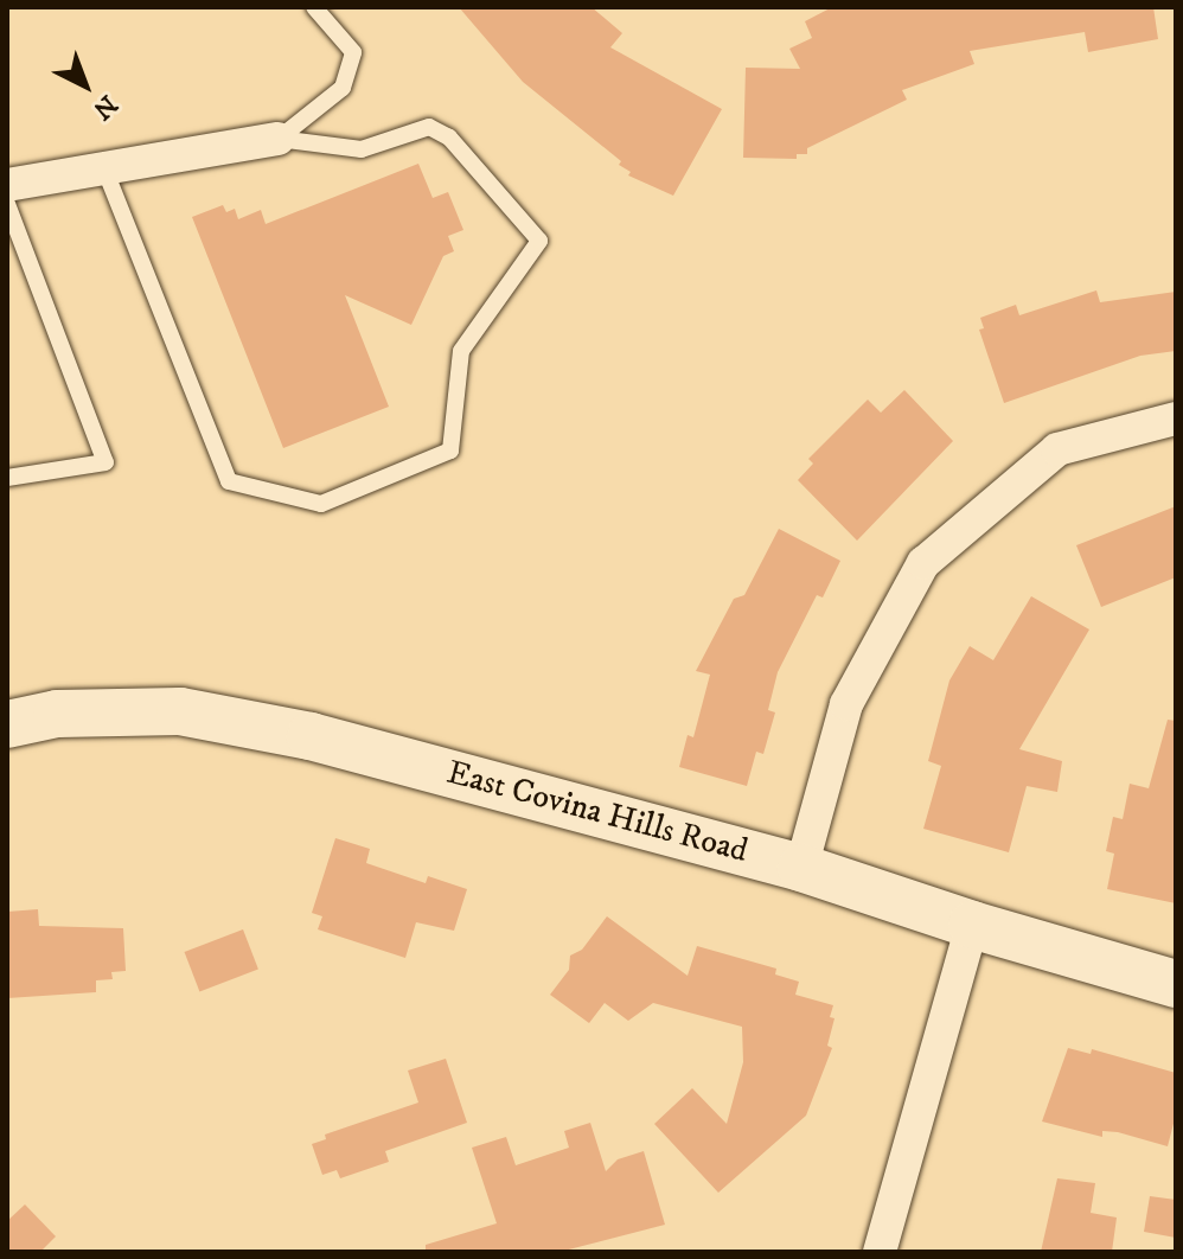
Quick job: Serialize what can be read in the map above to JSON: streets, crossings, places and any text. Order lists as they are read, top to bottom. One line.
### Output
{"streets":{"street":["East Covina Hills Road"]},"north":"bottom right"}
